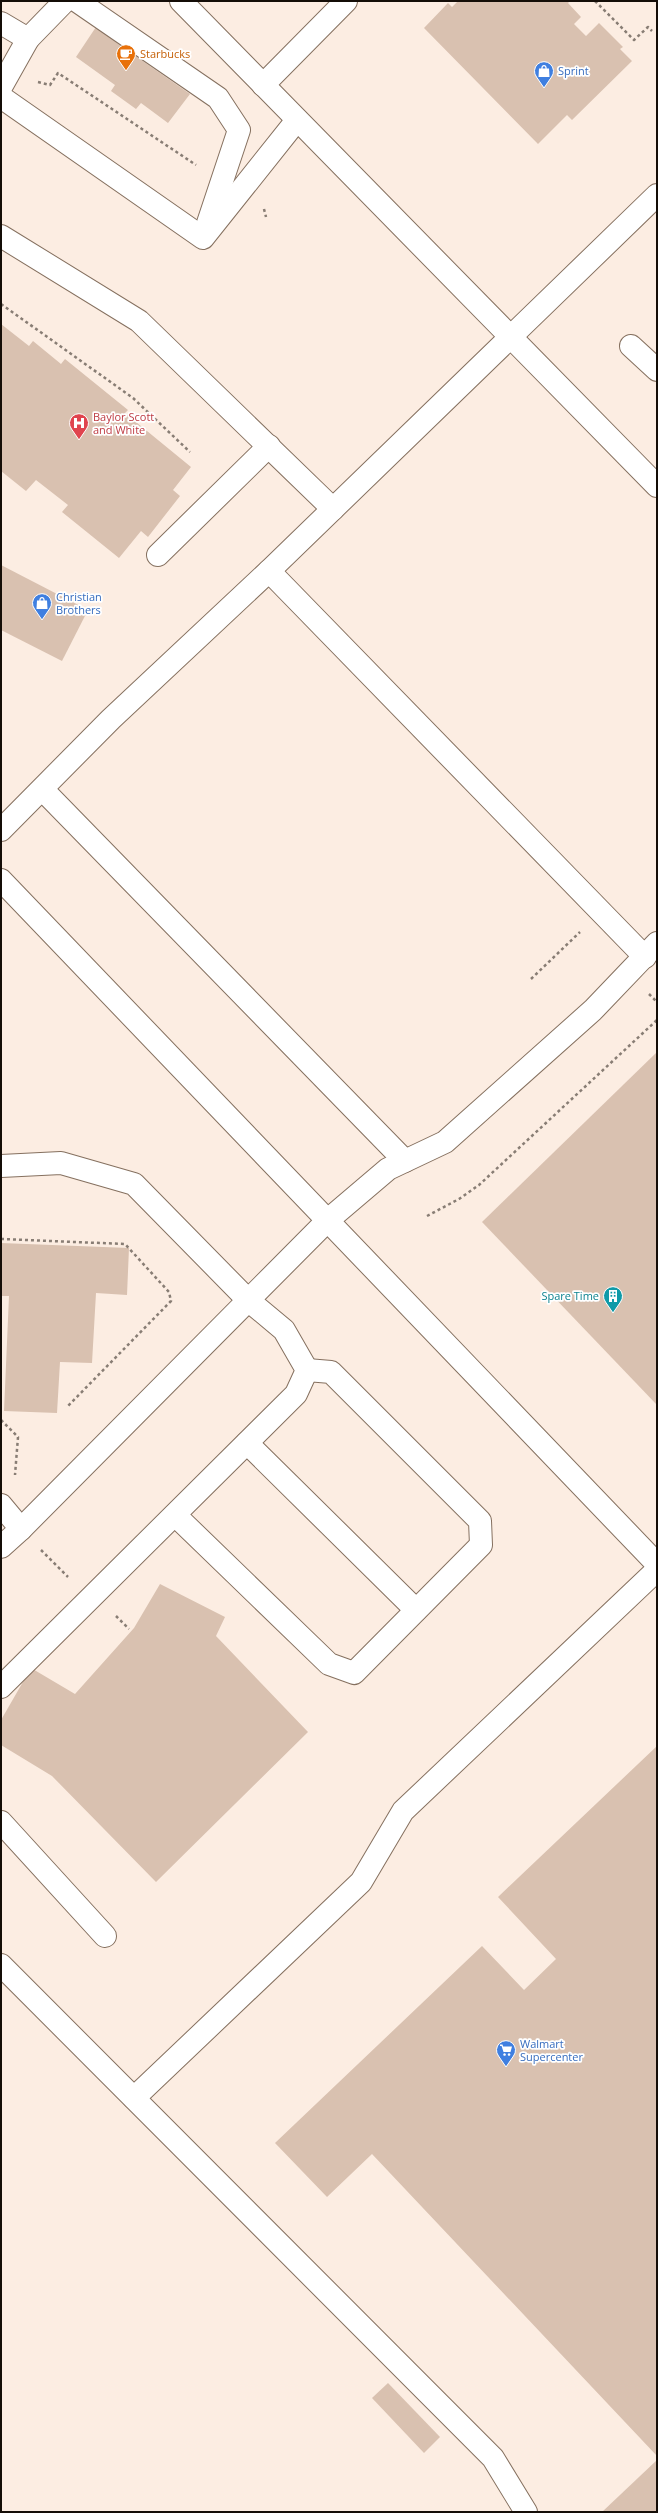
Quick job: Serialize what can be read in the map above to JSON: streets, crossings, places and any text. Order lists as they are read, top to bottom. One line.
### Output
{"places":{"cafe":["Starbucks"],"shop":["Sprint","Christian Brothers"],"hospital":["Baylor Scott and White"],"building":["Spare Time"],"supermarket":["Walmart Supercenter"]}}
